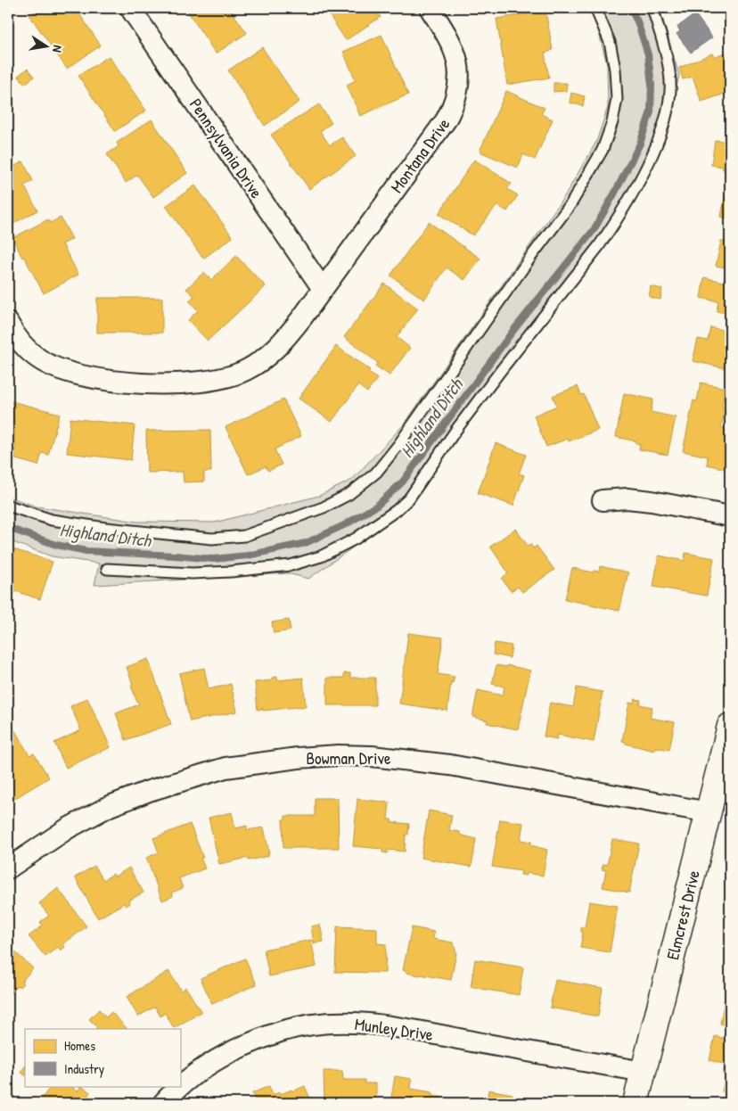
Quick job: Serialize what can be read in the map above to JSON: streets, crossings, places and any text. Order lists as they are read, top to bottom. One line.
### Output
{"streets":{"street":["Pennsylvania Drive","Montana Drive","Bowman Drive","Elmcrest Drive","Munley Drive"]},"crossings":[["Pennsylvania Drive","Montana Drive"],["Bowman Drive","Elmcrest Drive"],["Elmcrest Drive","Munley Drive"]],"water":["Highland Ditch"],"legend":["Homes","Industry"],"north":"right"}
